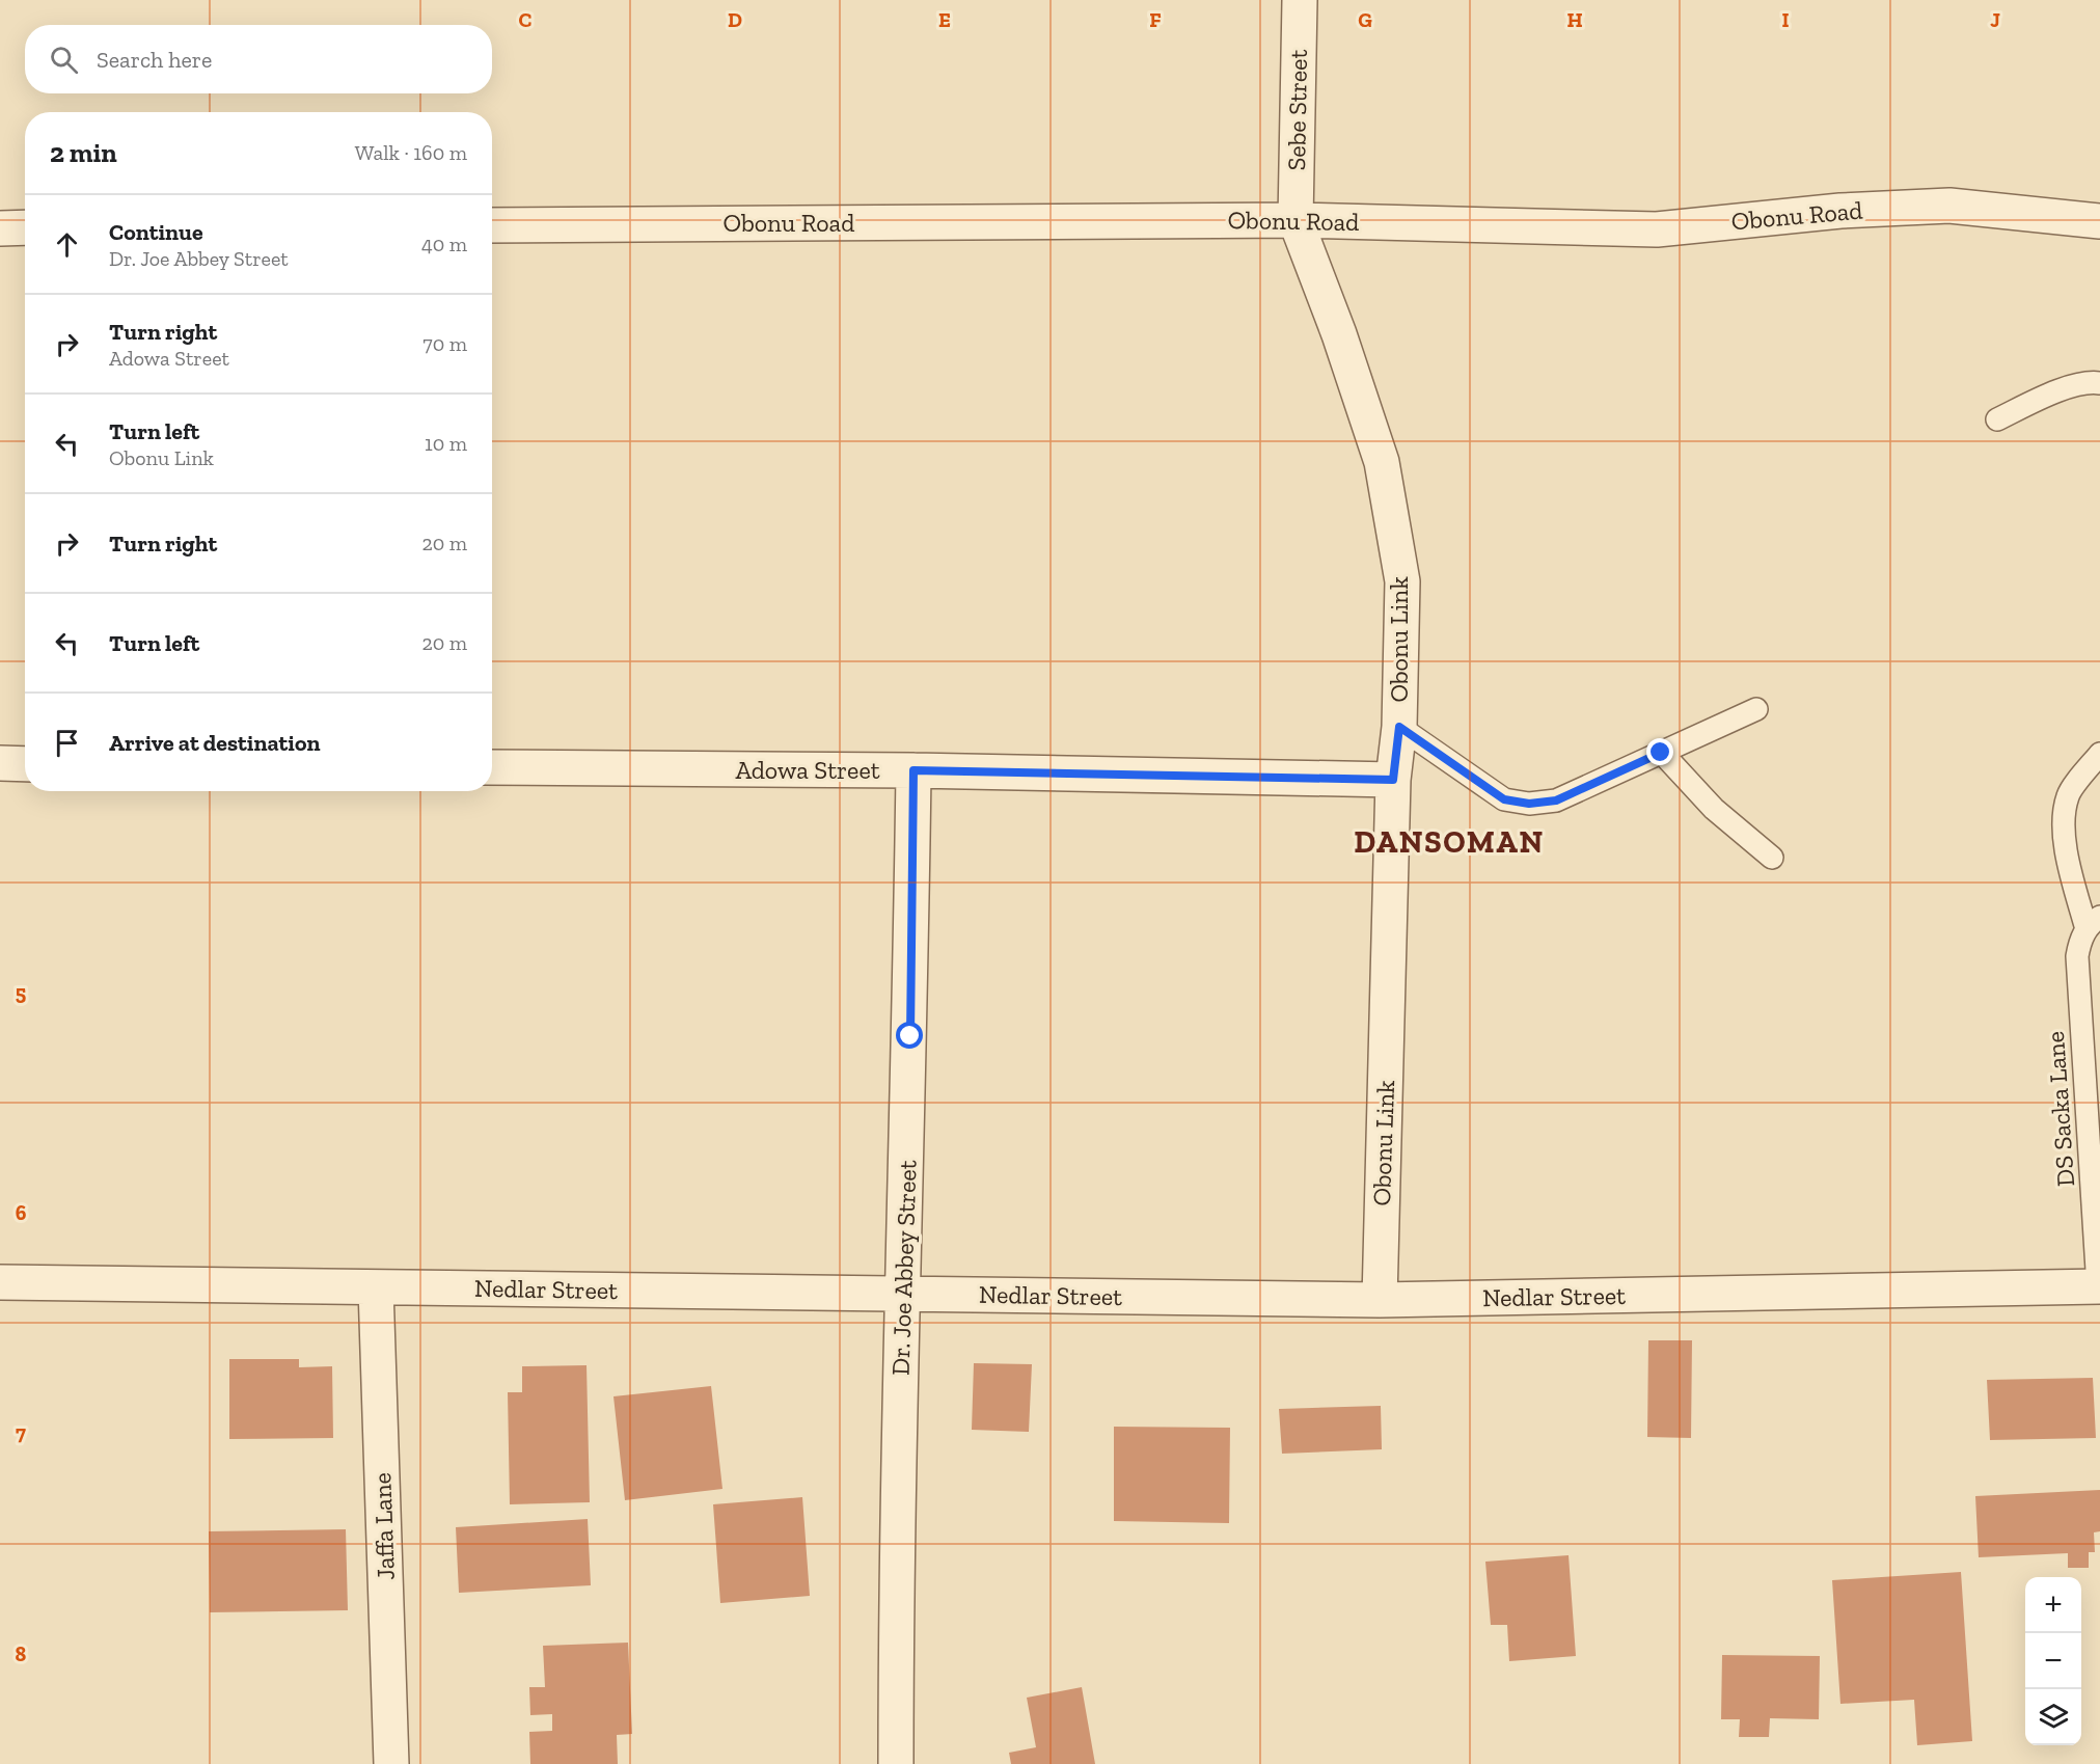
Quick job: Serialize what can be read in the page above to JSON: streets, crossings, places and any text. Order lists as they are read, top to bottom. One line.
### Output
{"streets":{"street":["Sebe Street","Obonu Road","Obonu Link","Adowa Street","Dr. Joe Abbey Street","Nedlar Street","Jaffa Lane"],"lane":["DS Sacka Lane"]},"crossings":[["Sebe Street","Obonu Road"],["Sebe Street","Obonu Link"],["Obonu Road","Obonu Link"],["Obonu Link","Adowa Street"],["Obonu Link","Nedlar Street"],["Adowa Street","Dr. Joe Abbey Street"],["DS Sacka Lane","Nedlar Street"],["Dr. Joe Abbey Street","Nedlar Street"],["Nedlar Street","Jaffa Lane"]],"districts":["DANSOMAN"],"page":{"search":"Search here","heading":["2 min","Walk · 160 m"],"list":[["Continue","Dr. Joe Abbey Street","40 m"],["Turn right","Adowa Street","70 m"],["Turn left","Obonu Link","10 m"],["Turn right","20 m"],["Turn left","20 m"],"Arrive at destination"],"map_buttons":["+","−"]},"grid":{"columns":["C","D","E","F","G","H","I","J"],"rows":["5","6","7","8"]}}
